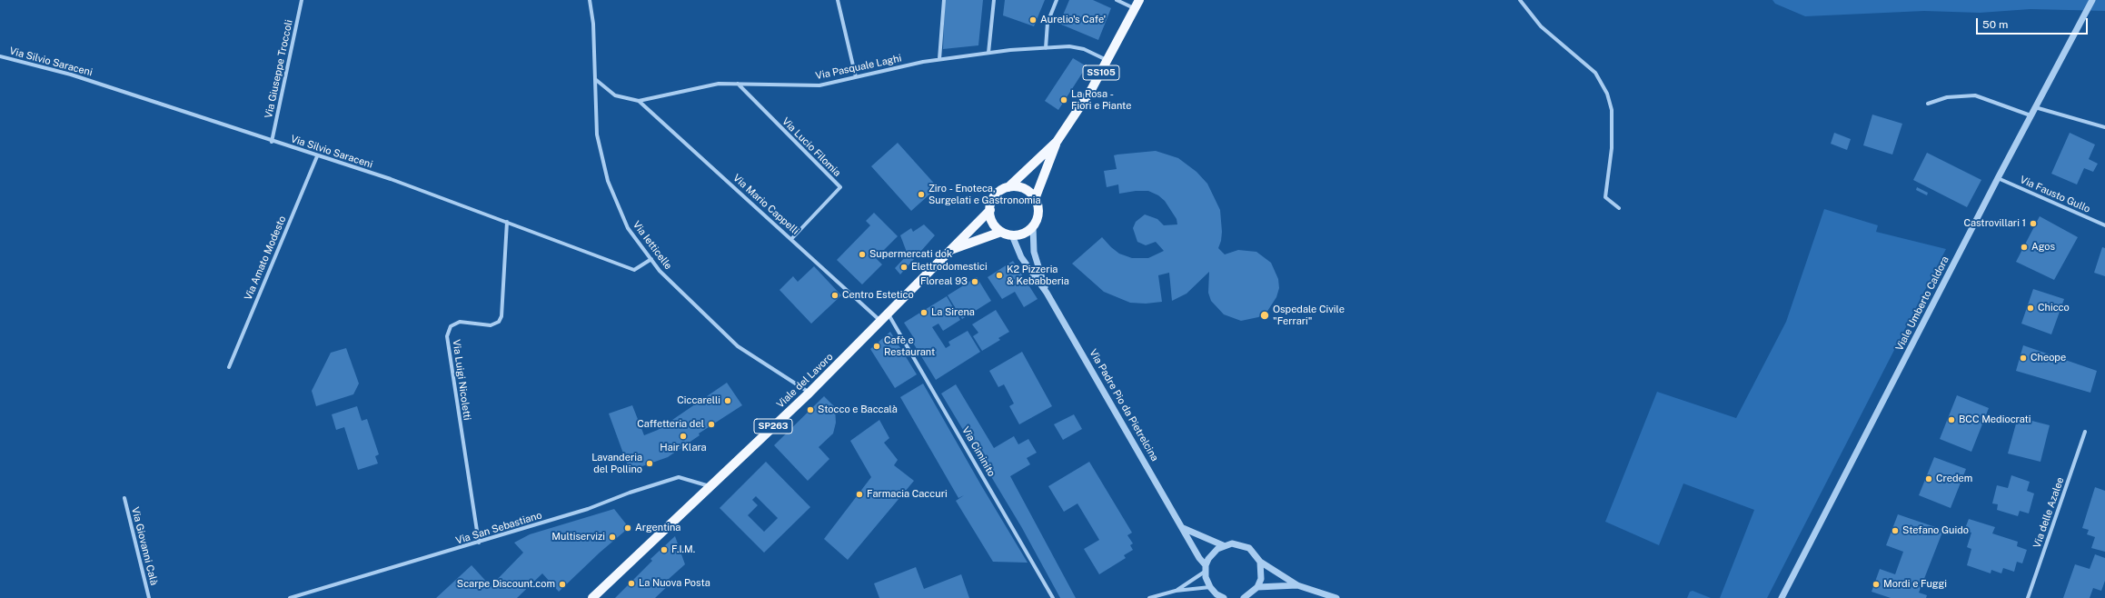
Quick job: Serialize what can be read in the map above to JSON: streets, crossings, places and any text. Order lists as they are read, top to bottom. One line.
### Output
{"streets":{"main road":["SS105","Viale del Lavoro","SP263"],"street":["Via Silvio Saraceni","Via Pasquale Laghi","Via Giuseppe Troccoli","Via Lucio Filomia","Via Fausto Gullo","Via Mario Cappelli","Via Ietticelle","Via Amato Modesto","Viale Umberto Caldora","Via Luigi Nicoletti","Via Padre Pio da Pietrelcina","Via Ciminito","Via delle Azalee","Via San Sebastiano","Via Giovanni Calà"]},"crossings":[["Via Silvio Saraceni","Via Giuseppe Troccoli"],["Via Silvio Saraceni","Via Ietticelle"],["Via Silvio Saraceni","Via Amato Modesto"],["Via Silvio Saraceni","Via Luigi Nicoletti"],["Via Pasquale Laghi","SS105"],["Via Pasquale Laghi","Via Lucio Filomia"],["Via Pasquale Laghi","Via Mario Cappelli"],["Via Pasquale Laghi","Via Ietticelle"],["SS105","Viale del Lavoro"],["SS105","Via Padre Pio da Pietrelcina"],["Via Lucio Filomia","Via Mario Cappelli"],["Via Fausto Gullo","Viale Umberto Caldora"],["Via Mario Cappelli","Viale del Lavoro"],["Via Ietticelle","Viale del Lavoro"],["Via Luigi Nicoletti","Via San Sebastiano"],["Viale del Lavoro","Via Padre Pio da Pietrelcina"],["Viale del Lavoro","Via Ciminito"],["Viale del Lavoro","Via San Sebastiano"]],"places":["Aurelio's Cafe'","La Rosa - Fiori e Piante","Ziro - Enoteca, Surgelati e Gastronomia","Castrovillari 1","Agos","Supermercati dok","Elettrodomestici","K2 Pizzeria & Kebabberia","Floreal 93","Centro Estetico","Chicco","La Sirena","Ospedale Civile \"Ferrari\"","Cafè e Restaurant","Cheope","Ciccarelli","Stocco e Baccalà","BCC Mediocrati","Caffetteria del","Hair Klara","Lavanderia del Pollino","Credem","Farmacia Caccuri","Argentina","Stefano Guido","Multiservizi","F.I.M.","La Nuova Posta","Scarpe Discount.com","Mordi e Fuggi"],"scale_bar":"50 m"}
